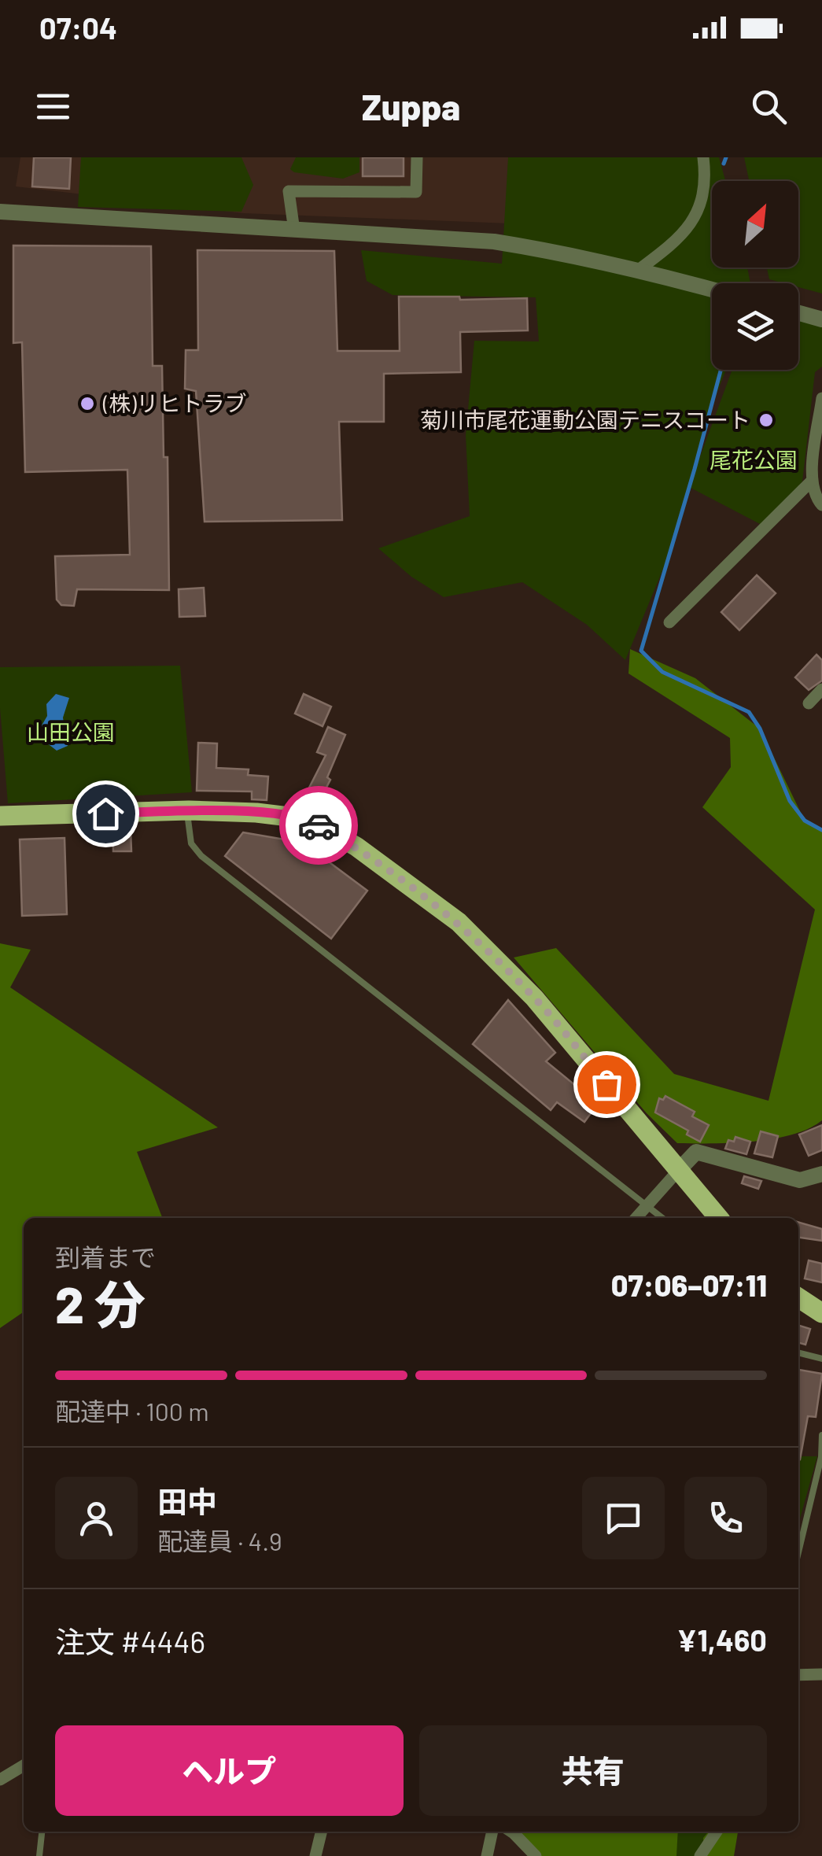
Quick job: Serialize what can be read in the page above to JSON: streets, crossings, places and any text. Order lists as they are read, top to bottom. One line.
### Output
{"parks":["尾花公園","山田公園"],"places":["(株)リヒトラブ","菊川市尾花運動公園テニスコート"],"north":"top right","page":{"status":"07:04","header":"Zuppa","heading":["2 分","到着まで","07:06–07:11"],"panel":["田中","配達員 · 4.9","注文 #4446","¥1,460"],"bar":"配達中 · 100 m","buttons":["ヘルプ","共有"]}}
